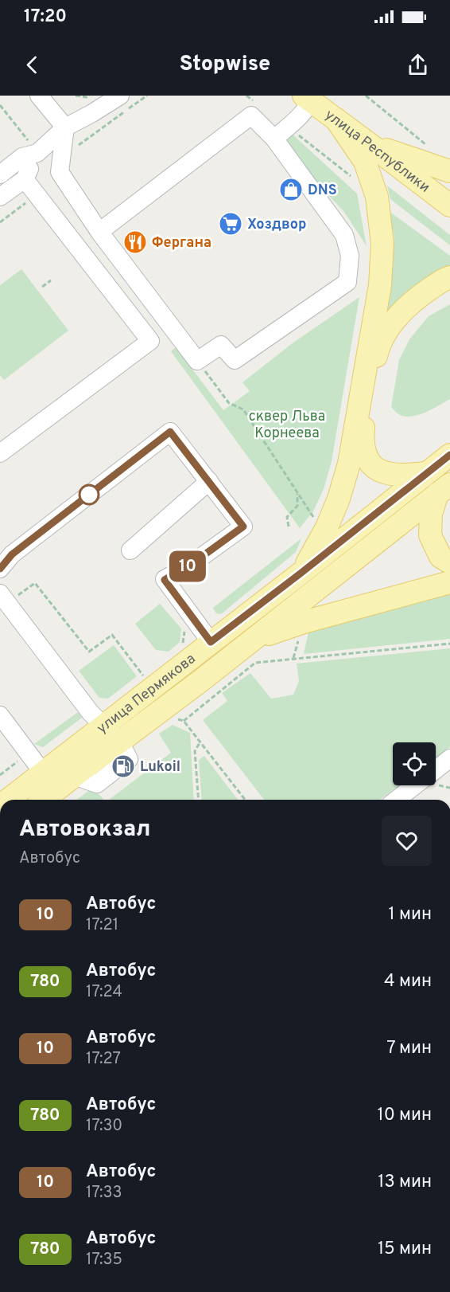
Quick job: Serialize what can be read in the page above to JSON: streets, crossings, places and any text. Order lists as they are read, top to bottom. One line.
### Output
{"streets":{"main road":["улица Республики","улица Пермякова"]},"parks":["сквер Льва Корнеева"],"places":{"shop":["DNS"],"supermarket":["Хоздвор"],"restaurant":["Фергана"],"fuel station":["Lukoil"]},"lines":["bus line 10"],"page":{"status":"17:20","header":"Stopwise","on_map":"10","heading":["Автовокзал","Автобус"],"list":[{"mark":"10","name":"Автобус","note":"17:21","value":"1 мин"},{"mark":"780","name":"Автобус","note":"17:24","value":"4 мин"},{"mark":"10","name":"Автобус","note":"17:27","value":"7 мин"},{"mark":"780","name":"Автобус","note":"17:30","value":"10 мин"},{"mark":"10","name":"Автобус","note":"17:33","value":"13 мин"},{"mark":"780","name":"Автобус","note":"17:35","value":"15 мин"}]}}
